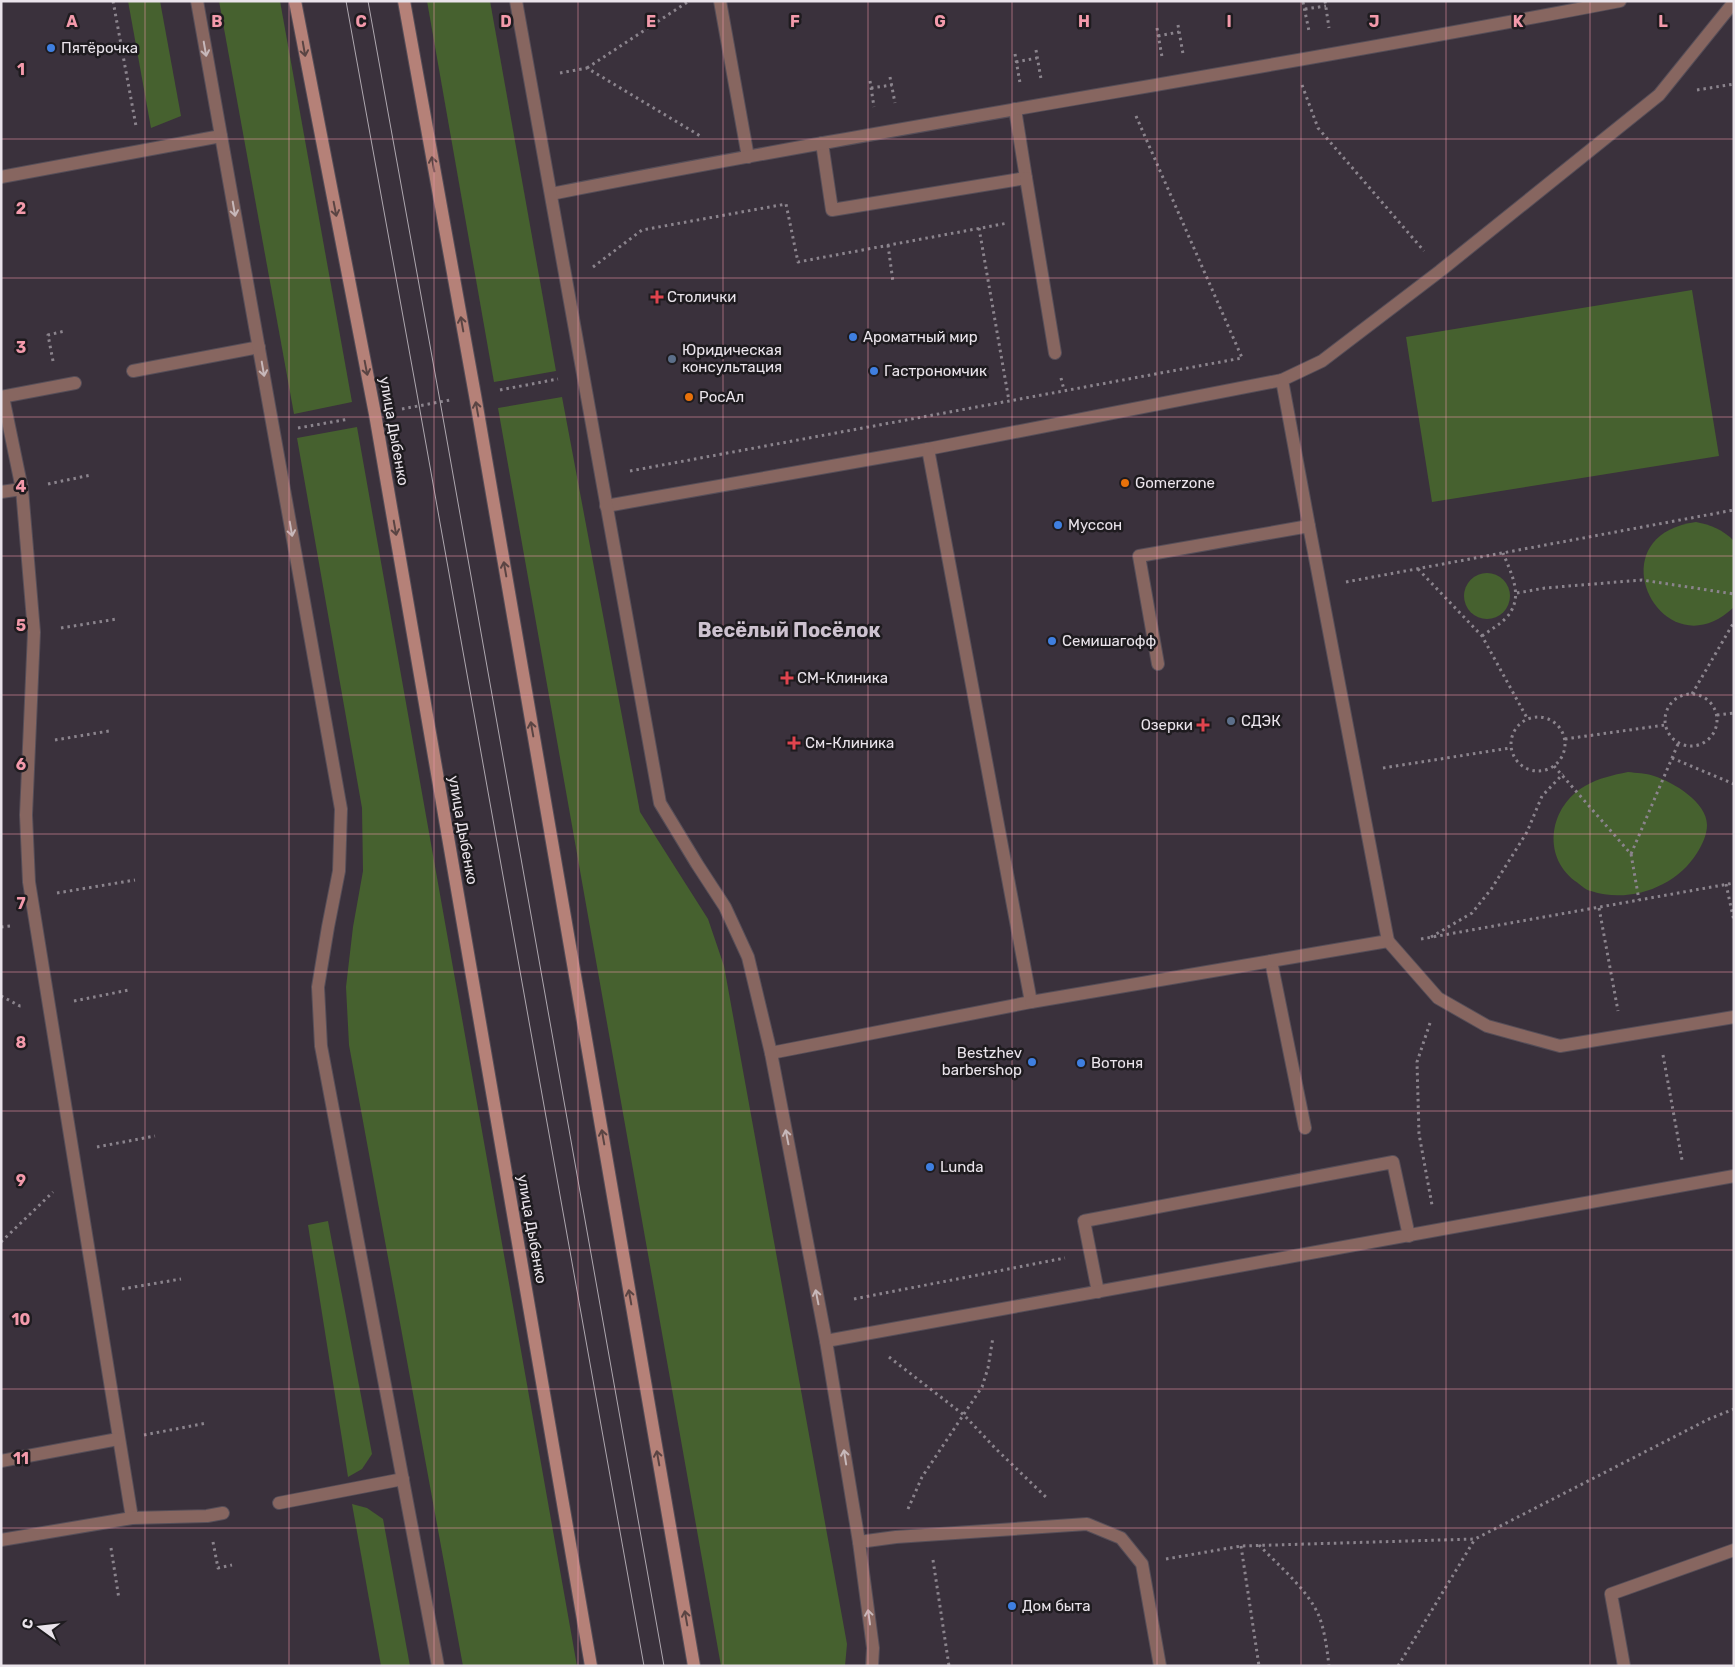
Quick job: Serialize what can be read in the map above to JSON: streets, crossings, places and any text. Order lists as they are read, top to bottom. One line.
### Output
{"streets":{"main road":["улица Дыбенко"]},"districts":["Весёлый Посёлок"],"places":{"other":["Пятёрочка","Ароматный мир","Юридическая консультация","Гастрономчик","РосАл","Gomerzone","Муссон","Семишагофф","СДЭК","Bestzhev barbershop","Вотоня","Lunda","Дом быта"],"health":["Столички","СМ-Клиника","Озерки","См-Клиника"]},"north":"left","grid":{"columns":["A","B","C","D","E","F","G","H","I","J","K","L"],"rows":["1","2","3","4","5","6","7","8","9","10","11"]}}
